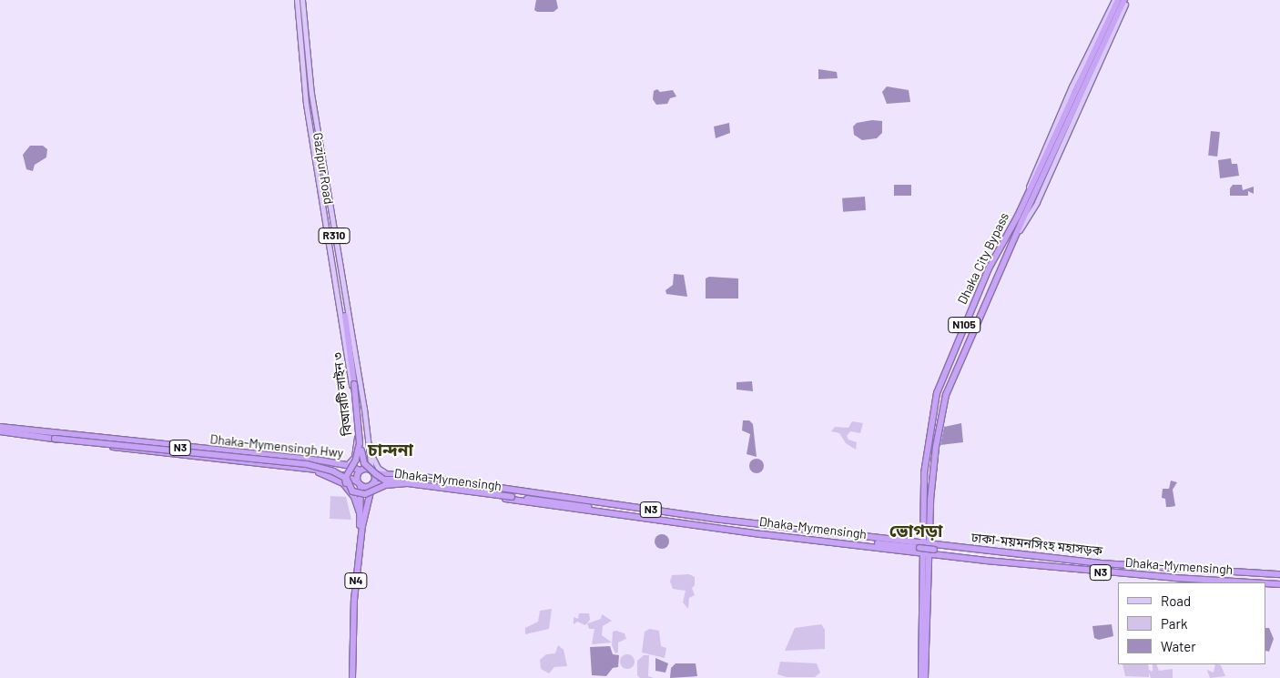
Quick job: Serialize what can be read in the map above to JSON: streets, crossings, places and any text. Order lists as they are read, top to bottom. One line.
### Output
{"streets":{"highway":["Dhaka City Bypass","N105","বিআরটি লাইন ৩","Dhaka-Mymensingh Hwy","N3","Dhaka-Mymensingh","ঢাকা-ময়মনসিংহ মহাসড়ক","N4"],"main road":["Gazipur Road","R310"]},"crossings":[["Gazipur Road","বিআরটি লাইন ৩"],["Gazipur Road","Dhaka-Mymensingh"],["Dhaka City Bypass","Dhaka-Mymensingh"],["Dhaka City Bypass","ঢাকা-ময়মনসিংহ মহাসড়ক"],["বিআরটি লাইন ৩","Dhaka-Mymensingh"],["Dhaka-Mymensingh Hwy","N3"],["Dhaka-Mymensingh Hwy","Dhaka-Mymensingh"],["Dhaka-Mymensingh Hwy","N4"],["N3","N4"],["Dhaka-Mymensingh","ঢাকা-ময়মনসিংহ মহাসড়ক"],["Dhaka-Mymensingh","N4"]],"districts":["চান্দনা","ভোগড়া"],"legend":["Road","Park","Water"]}
